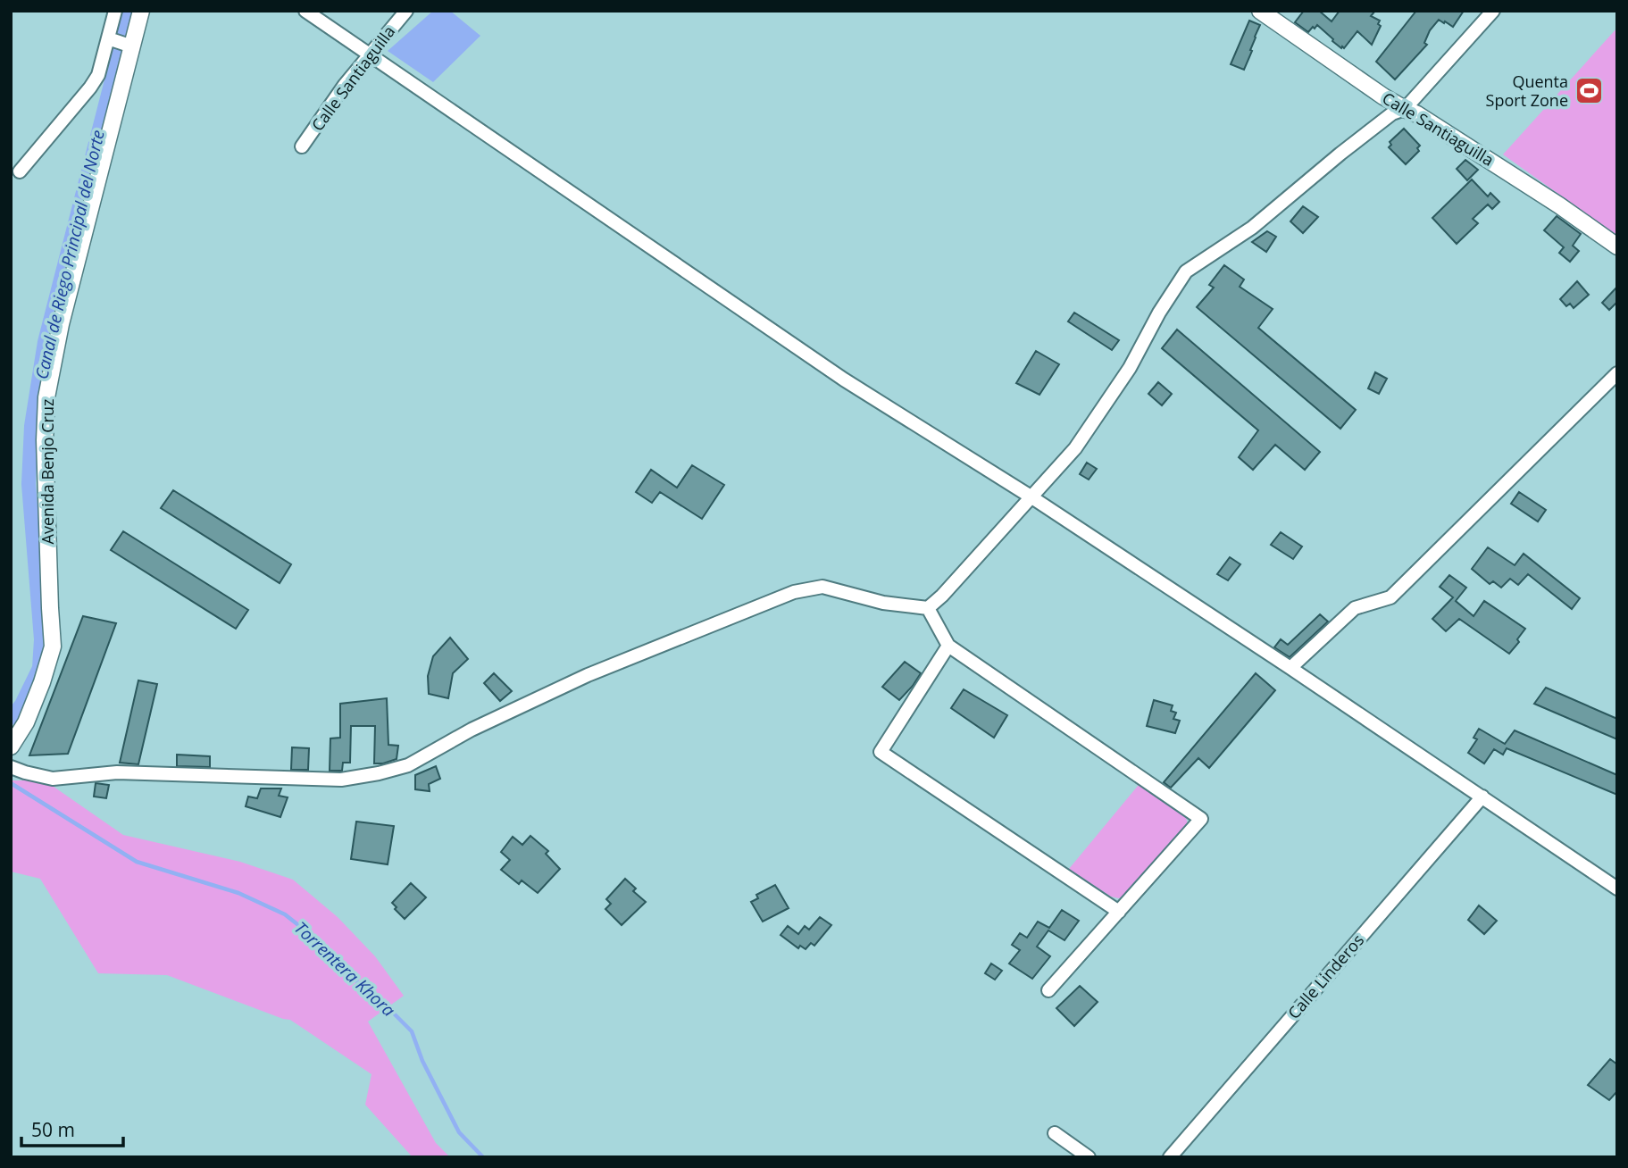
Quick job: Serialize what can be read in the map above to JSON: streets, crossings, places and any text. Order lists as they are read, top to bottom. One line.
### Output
{"streets":{"street":["Calle Santiaguilla","Avenida Benjo Cruz","Calle Linderos"]},"water":["Canal de Riego Principal del Norte","Torrentera Khora"],"places":{"sports":["Quenta Sport Zone"]},"scale_bar":"50 m"}
